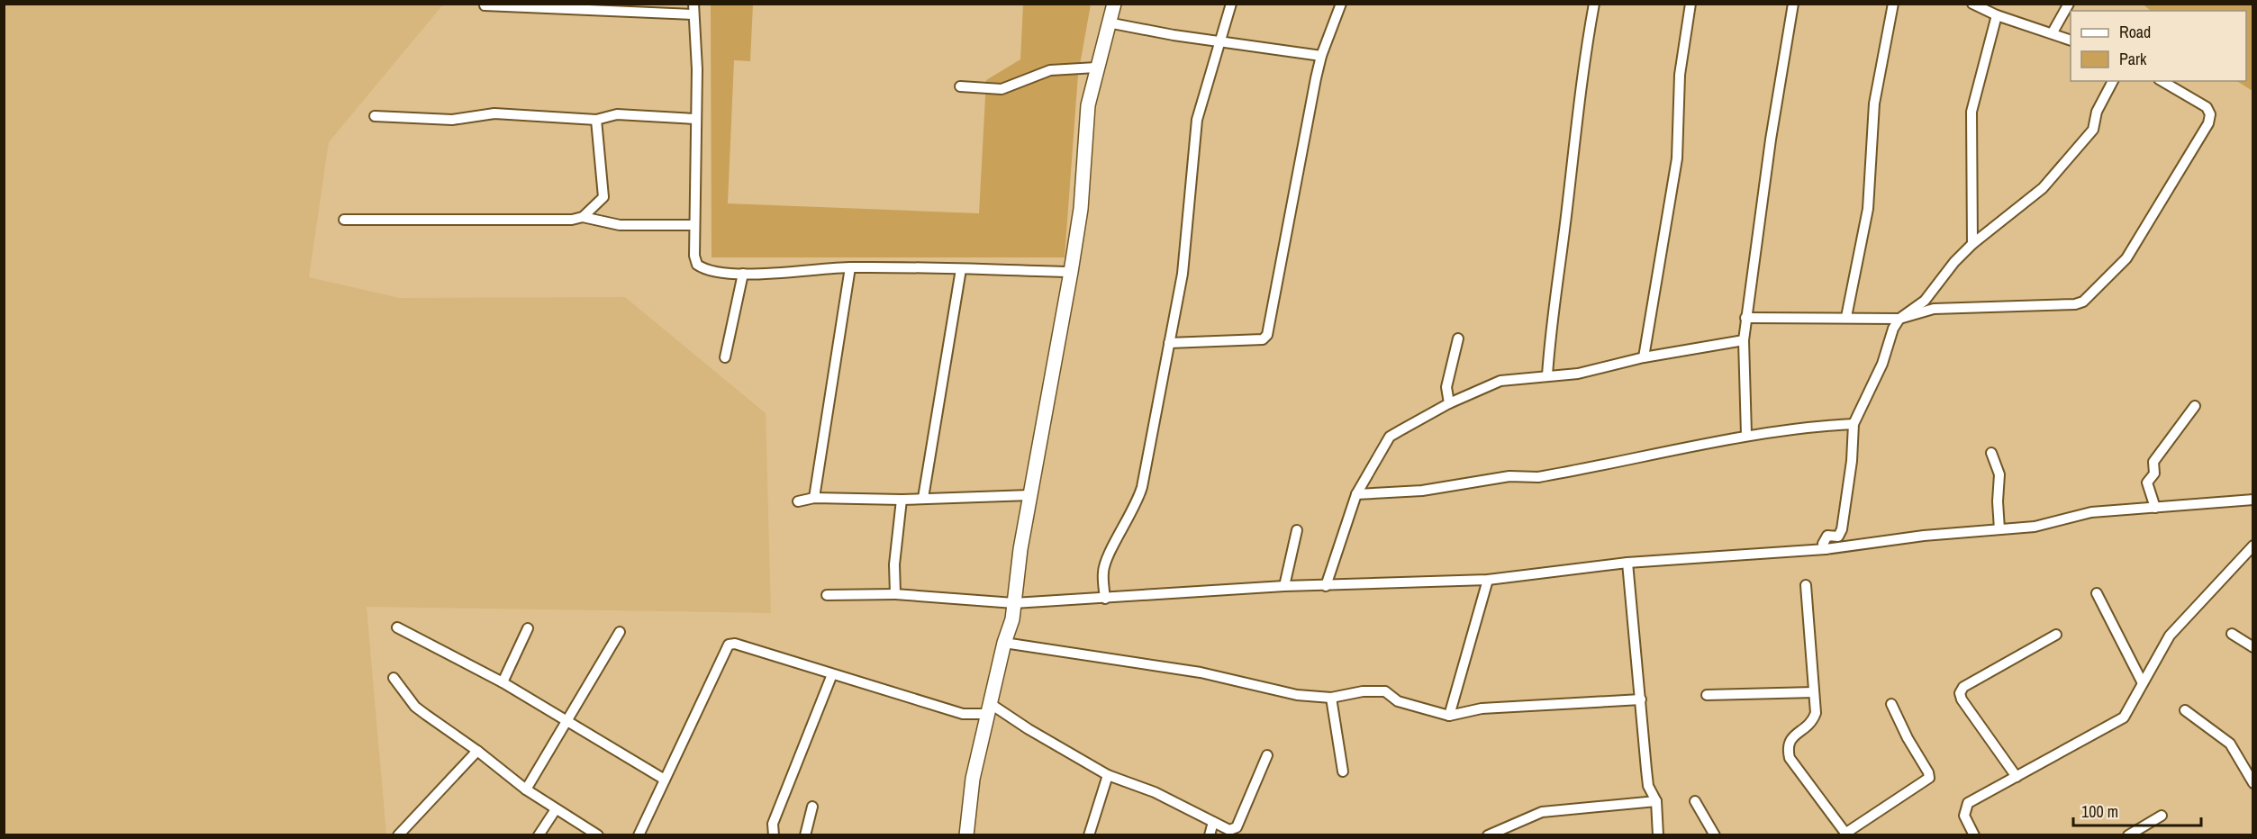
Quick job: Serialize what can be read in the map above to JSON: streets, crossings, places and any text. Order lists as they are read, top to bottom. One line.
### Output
{"legend":["Road","Park"],"scale_bar":"100 m"}
